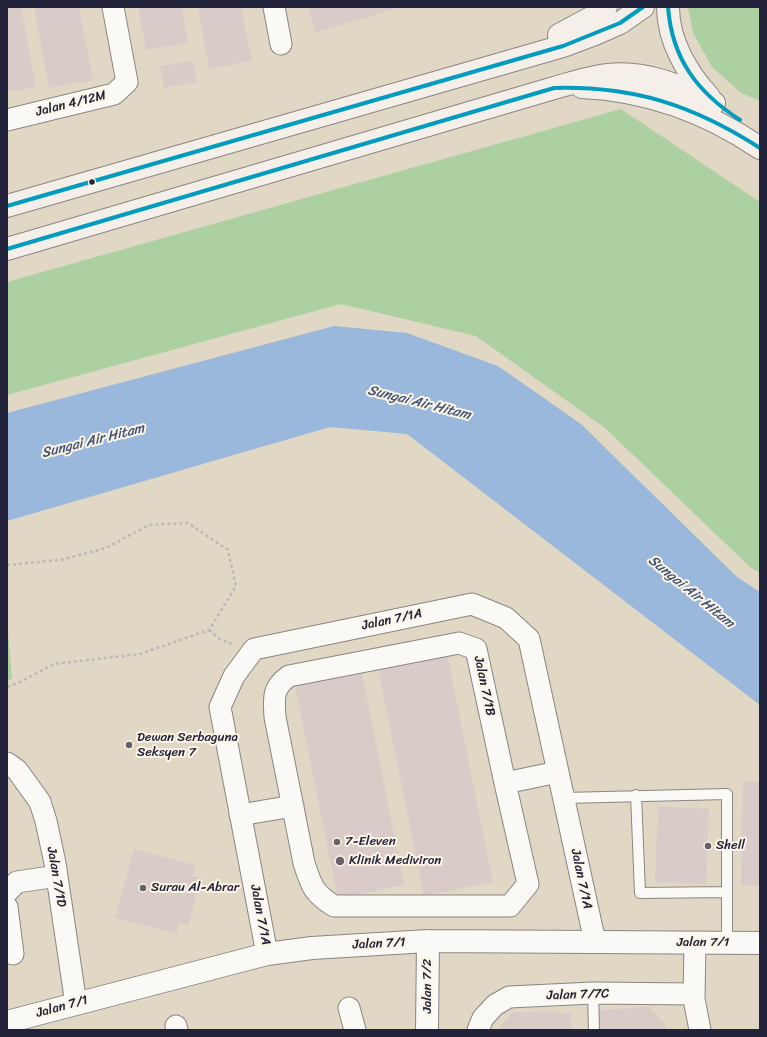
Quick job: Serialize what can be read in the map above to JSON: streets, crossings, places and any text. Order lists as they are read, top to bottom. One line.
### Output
{"streets":{"street":["Jalan 4/12M","Jalan 7/1A","Jalan 7/1B","Jalan 7/1D","Jalan 7/1","Jalan 7/2","Jalan 7/7C"]},"crossings":[["Jalan 7/1A","Jalan 7/1"],["Jalan 7/1D","Jalan 7/1"],["Jalan 7/1","Jalan 7/2"]],"water":["Sungai Air Hitam"],"places":["Dewan Serbaguna Seksyen 7","7-Eleven","Shell","Klinik Mediviron","Surau Al-Abrar"]}
